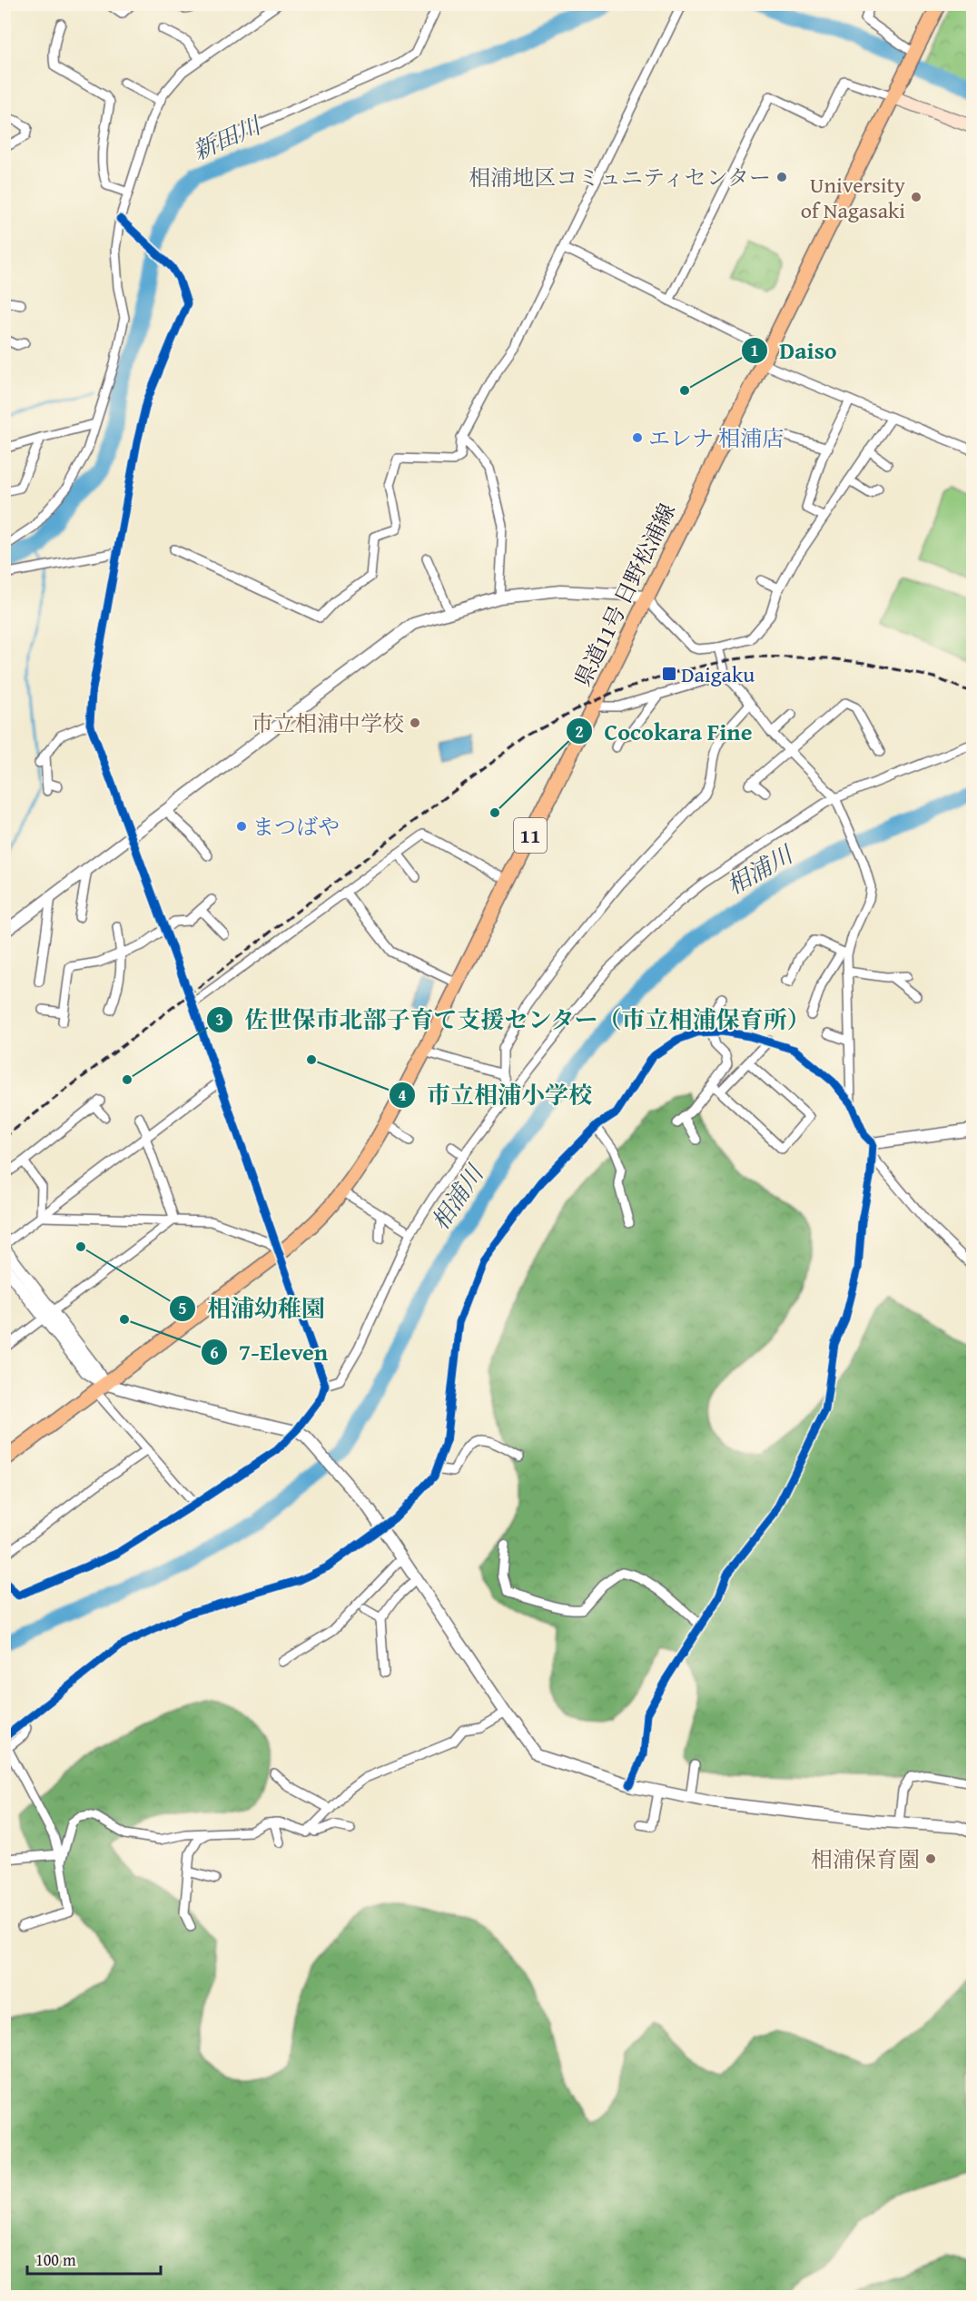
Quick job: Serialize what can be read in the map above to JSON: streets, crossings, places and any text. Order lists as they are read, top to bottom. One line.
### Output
{"streets":{"main road":["県道11号 日野松浦線","11"]},"water":["新田川","相浦川"],"places":{"other":["相浦地区コミュニティセンター","University of Nagasaki","Daiso","エレナ 相浦店","市立相浦中学校","Cocokara Fine","まつばや","市立相浦小学校","佐世保市北部子育て支援センター（市立相浦保育所）","相浦幼稚園","7-Eleven","相浦保育園"],"transit":["Daigaku"]},"scale_bar":"100 m"}
